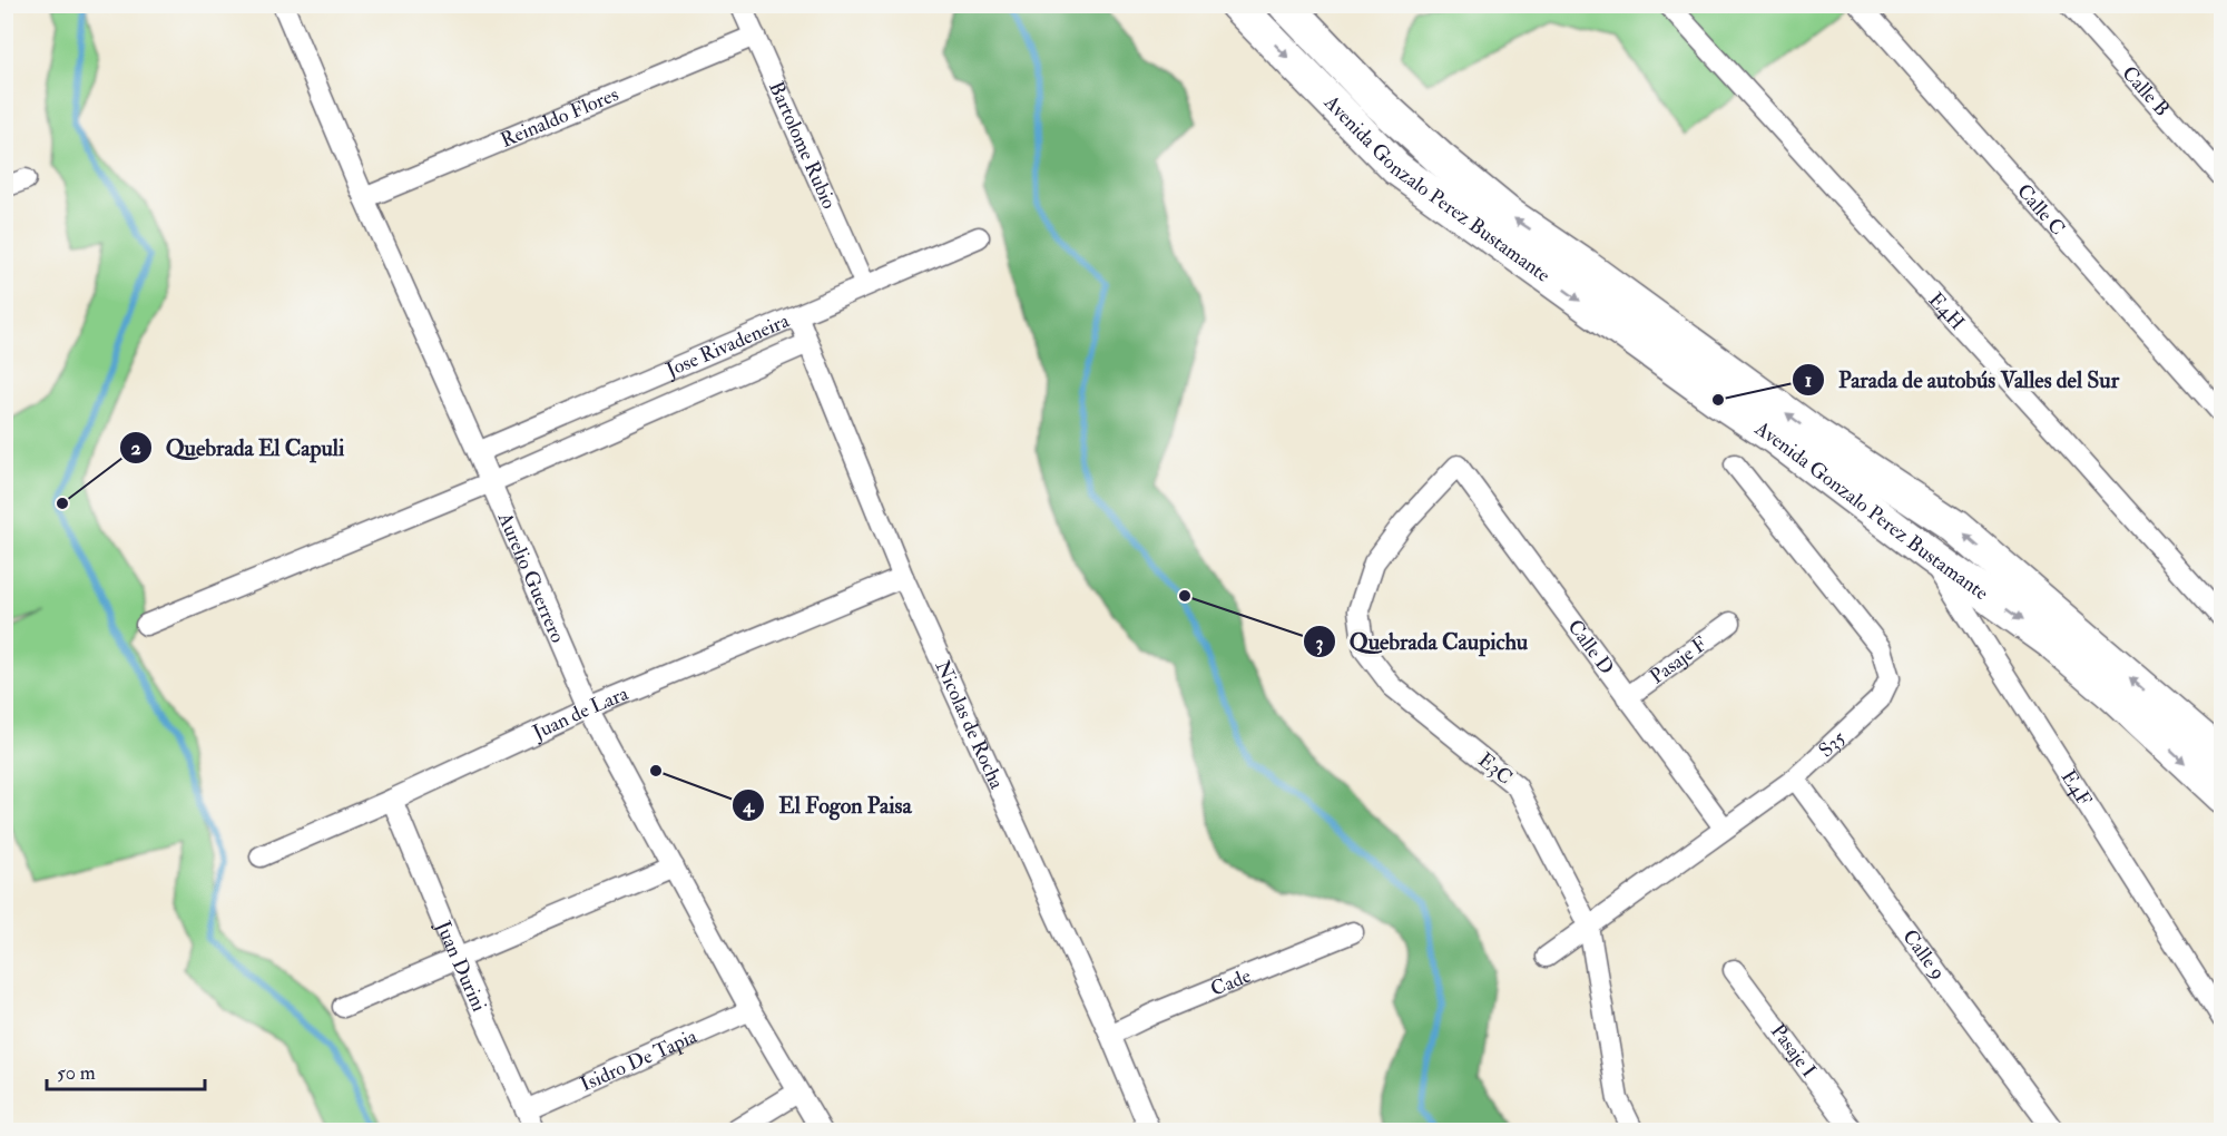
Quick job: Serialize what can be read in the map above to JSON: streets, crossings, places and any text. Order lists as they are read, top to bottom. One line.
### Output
{"streets":{"main road":["Avenida Gonzalo Perez Bustamante"],"street":["Calle B","Reinaldo Flores","Bartolome Rubio","Calle C","E4H","Jose Rivadeneira","Aurelio Guerrero","Calle D","Pasaje F","Juan de Lara","Nicolas de Rocha","S35","E3C","E4F","Calle 9","Juan Durini","Cade","Pasaje I","Isidro De Tapia"]},"crossings":[["Reinaldo Flores","Bartolome Rubio"],["Reinaldo Flores","Aurelio Guerrero"],["Bartolome Rubio","Jose Rivadeneira"],["Avenida Gonzalo Perez Bustamante","E4F"],["Jose Rivadeneira","Aurelio Guerrero"],["Jose Rivadeneira","Nicolas de Rocha"],["Aurelio Guerrero","Juan de Lara"],["Aurelio Guerrero","Isidro De Tapia"],["Calle D","Pasaje F"],["Calle D","S35"],["Calle D","E3C"],["Juan de Lara","Nicolas de Rocha"],["Juan de Lara","Juan Durini"],["Nicolas de Rocha","Cade"],["S35","E3C"],["S35","Calle 9"],["Juan Durini","Isidro De Tapia"]],"places":["Parada de autobús Valles del Sur","Quebrada El Capuli","Quebrada Caupichu","El Fogon Paisa"],"scale_bar":"50 m"}
